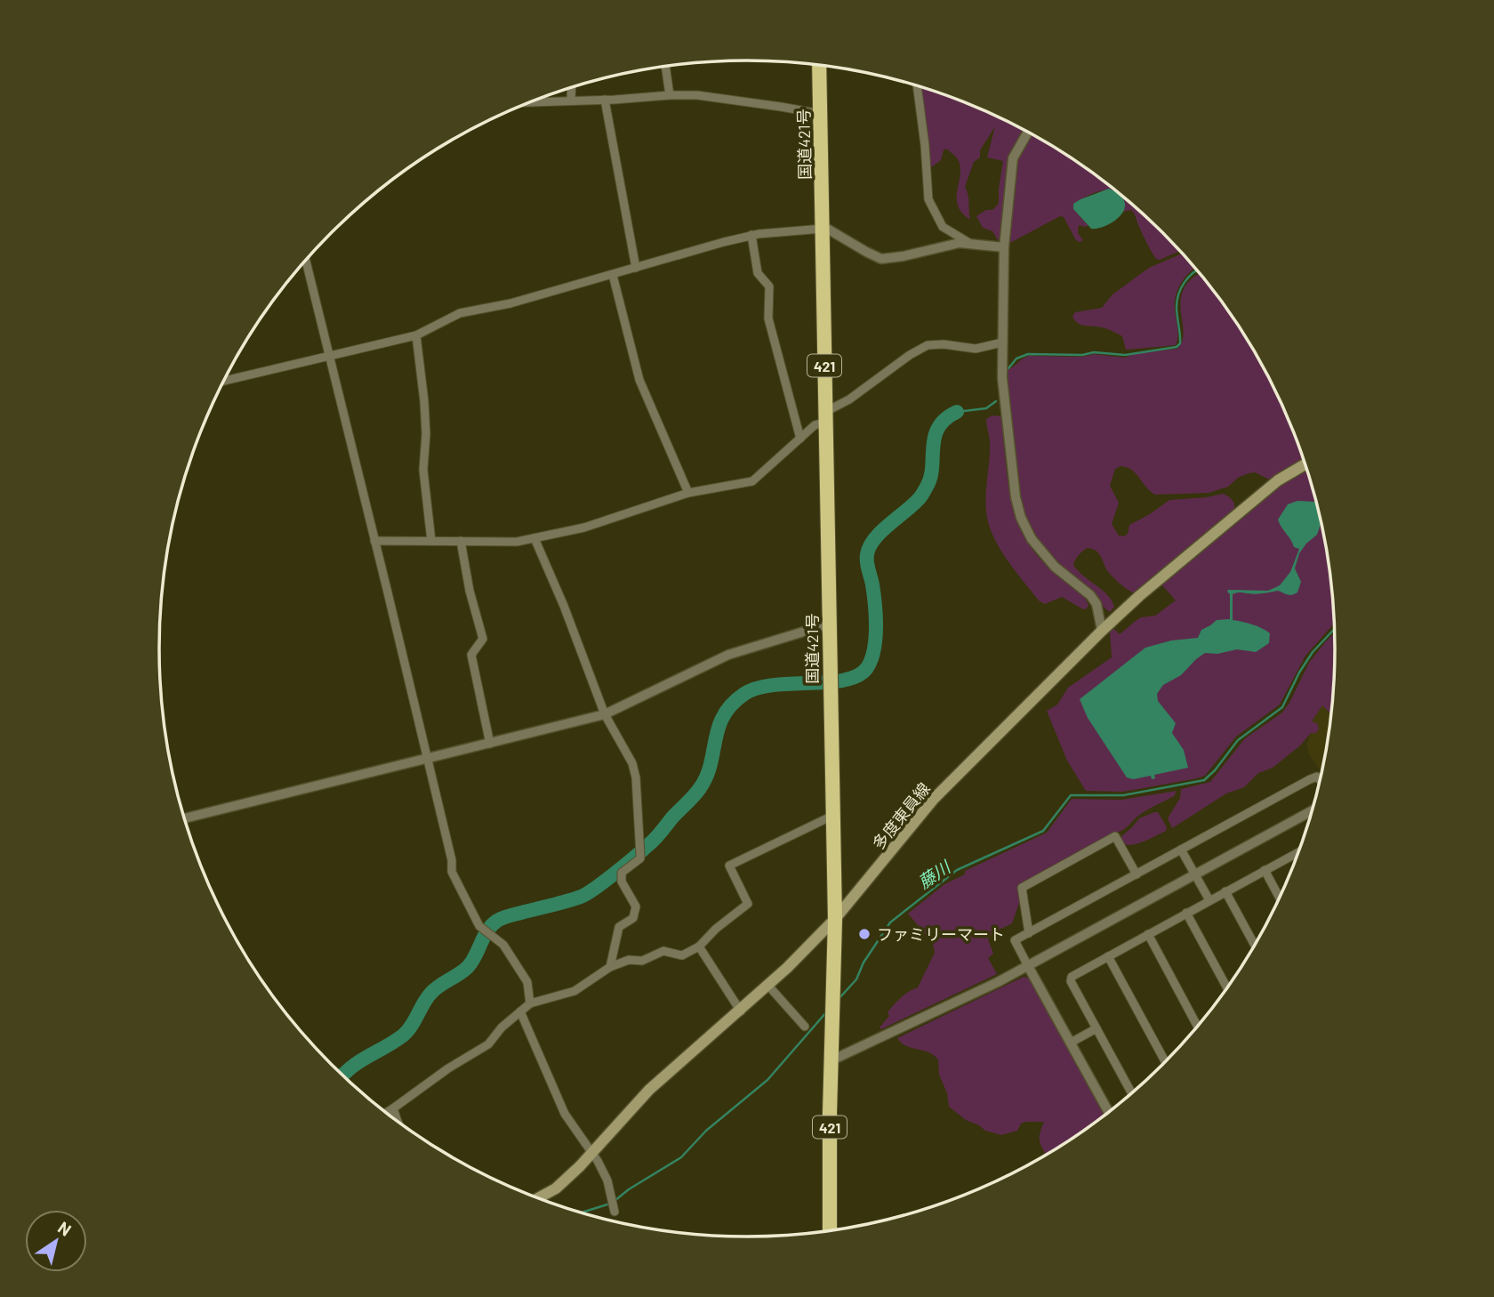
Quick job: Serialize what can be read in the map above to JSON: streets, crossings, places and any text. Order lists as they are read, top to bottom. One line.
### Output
{"streets":{"highway":["国道421号","421"],"main road":["多度東員線"]},"crossings":[["国道421号","多度東員線"]],"water":["藤川"],"places":["ファミリーマート"],"north":"top right"}
